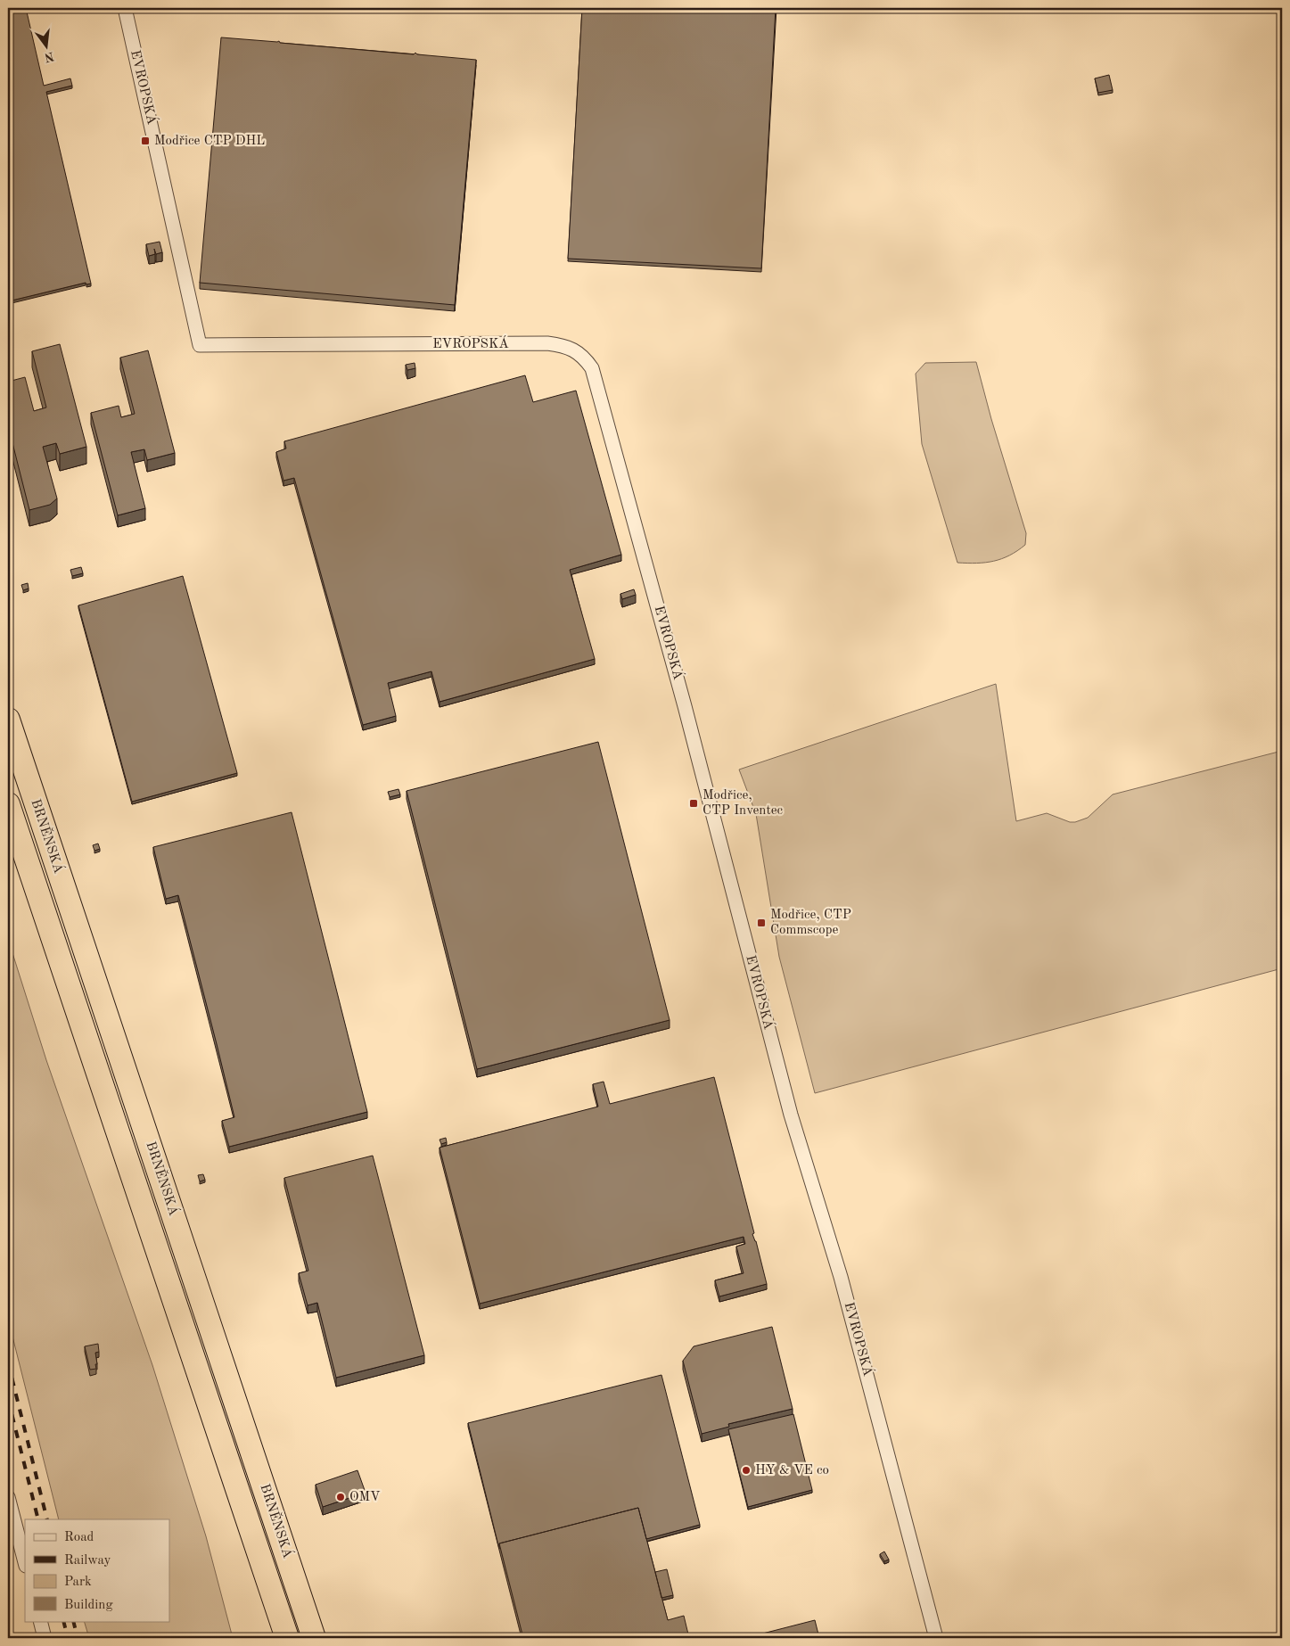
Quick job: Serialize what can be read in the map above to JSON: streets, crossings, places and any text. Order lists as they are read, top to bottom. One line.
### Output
{"streets":{"highway":["BRNĚNSKÁ"],"street":["EVROPSKÁ"]},"places":{"transit":["Modřice CTP DHL","Modřice, CTP Inventec","Modřice, CTP Commscope"],"other":["HY & VE co","OMV"]},"legend":["Road","Railway","Park","Building"],"north":"bottom"}
